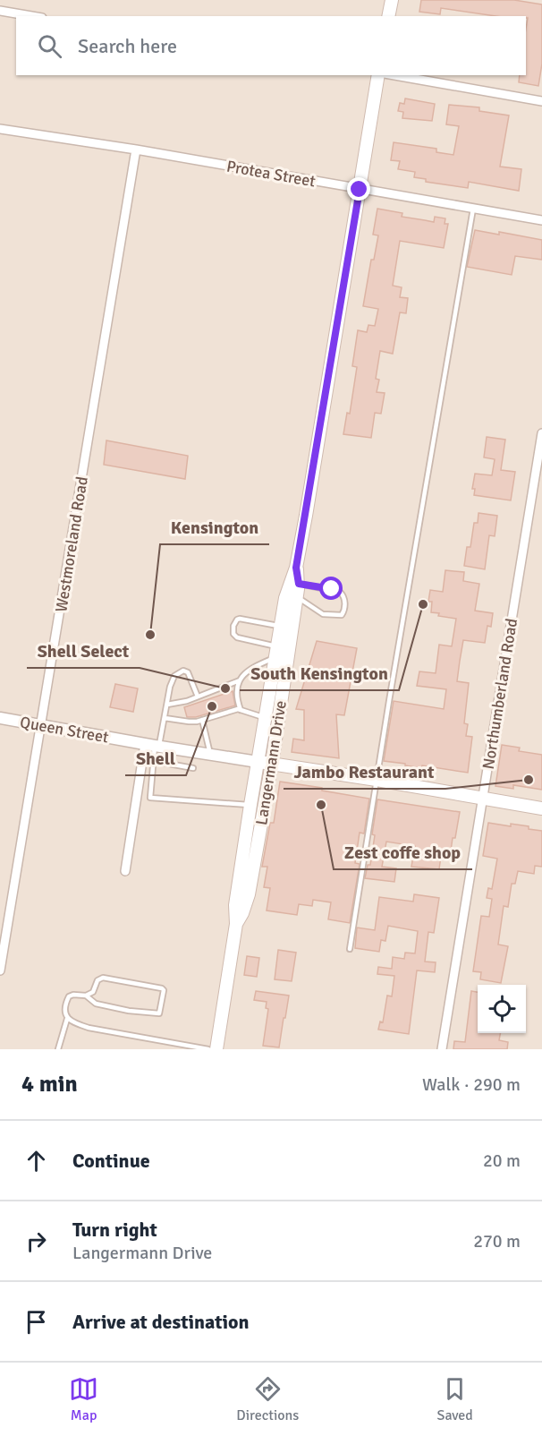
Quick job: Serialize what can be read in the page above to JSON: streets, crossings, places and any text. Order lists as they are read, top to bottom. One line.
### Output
{"streets":{"main road":["Queen Street","Langermann Drive"],"street":["Protea Street","Westmoreland Road","Northumberland Road"]},"crossings":[["Protea Street","Westmoreland Road"],["Protea Street","Langermann Drive"],["Westmoreland Road","Queen Street"],["Northumberland Road","Queen Street"],["Queen Street","Langermann Drive"]],"places":["South Kensington","Kensington","Shell Select","Shell","Jambo Restaurant","Zest coffe shop"],"page":{"search":"Search here","heading":["4 min","Walk · 290 m"],"list":[["Continue","20 m"],["Turn right","Langermann Drive","270 m"],"Arrive at destination"],"nav":["Map","Directions","Saved"]}}
